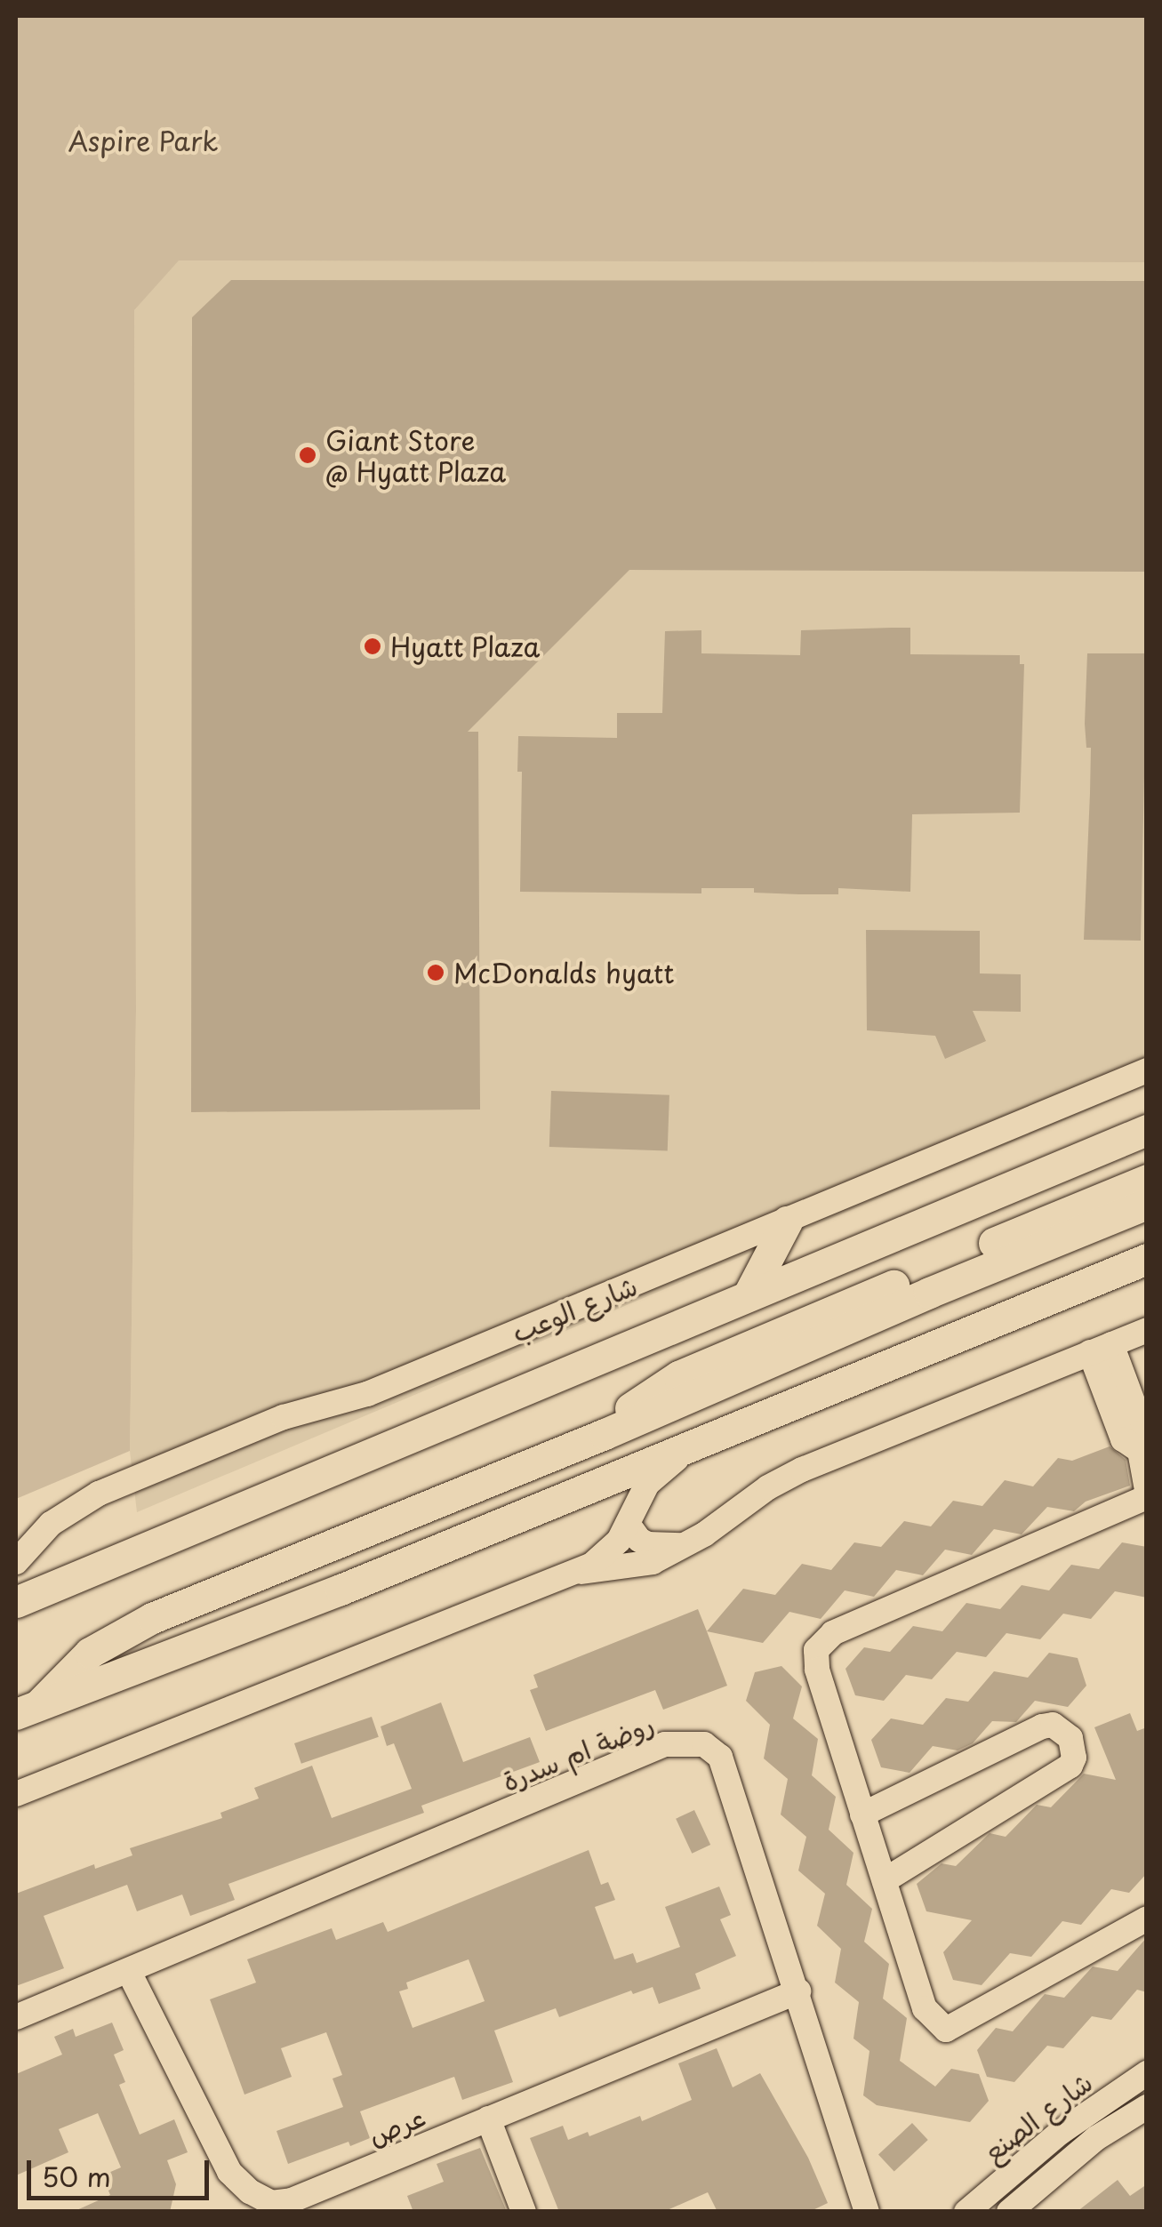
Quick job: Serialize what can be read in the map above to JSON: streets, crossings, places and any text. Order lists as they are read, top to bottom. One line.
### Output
{"streets":{"main road":["شارع الوعب"],"street":["روضة ام سدرة","شارع الصنع","عرص"]},"crossings":[["روضة ام سدرة","عرص"]],"parks":["Aspire Park"],"places":["Giant Store @ Hyatt Plaza","Hyatt Plaza","McDonalds hyatt"],"scale_bar":"50 m"}
